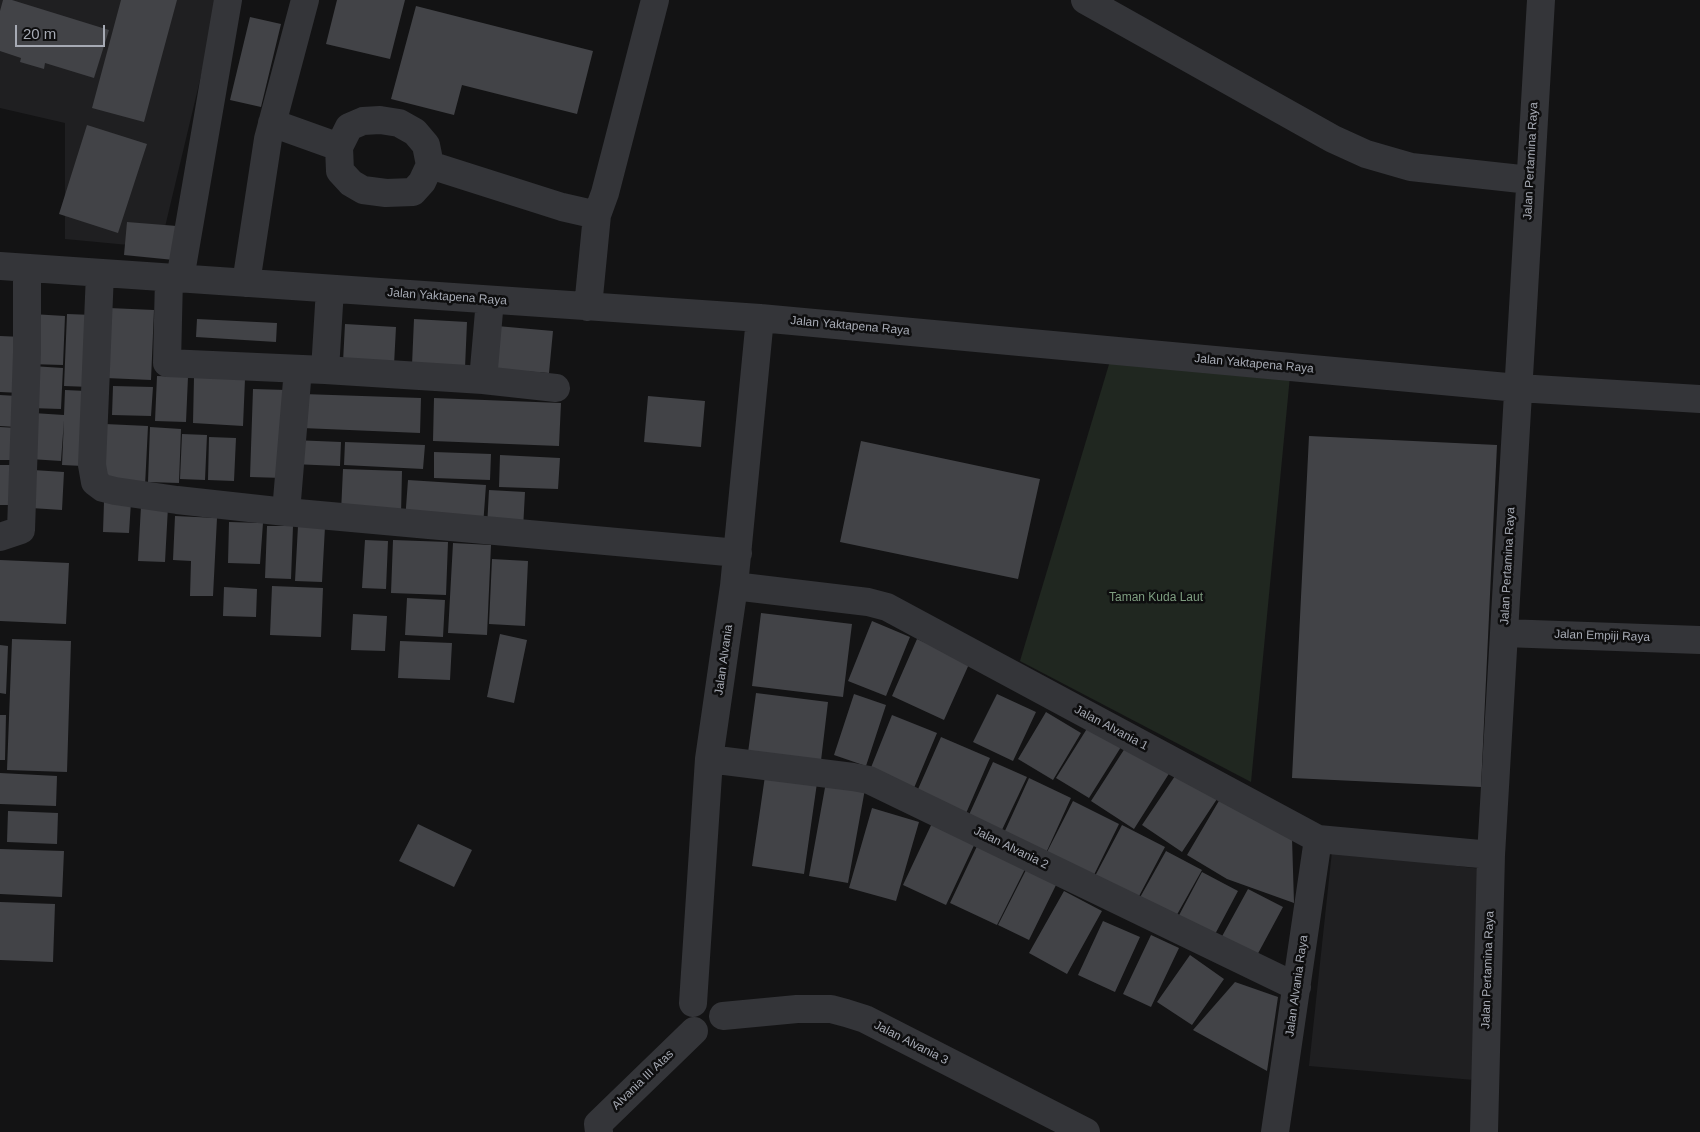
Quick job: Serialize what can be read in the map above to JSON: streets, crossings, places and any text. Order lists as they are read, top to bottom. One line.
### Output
{"streets":{"street":["Jalan Pertamina Raya","Jalan Yaktapena Raya","Jalan Empiji Raya","Jalan Alvania","Jalan Alvania 1","Jalan Alvania 2","Jalan Alvania Raya","Jalan Alvania 3","Alvania III Atas"]},"crossings":[["Jalan Pertamina Raya","Jalan Yaktapena Raya"],["Jalan Pertamina Raya","Jalan Empiji Raya"],["Jalan Pertamina Raya","Jalan Alvania 1"],["Jalan Yaktapena Raya","Jalan Alvania"],["Jalan Alvania","Jalan Alvania 1"],["Jalan Alvania","Jalan Alvania 2"],["Jalan Alvania","Jalan Alvania 3"],["Jalan Alvania","Alvania III Atas"],["Jalan Alvania 1","Jalan Alvania Raya"],["Jalan Alvania 2","Jalan Alvania Raya"],["Jalan Alvania 3","Alvania III Atas"]],"parks":["Taman Kuda Laut"],"scale_bar":"20 m"}
